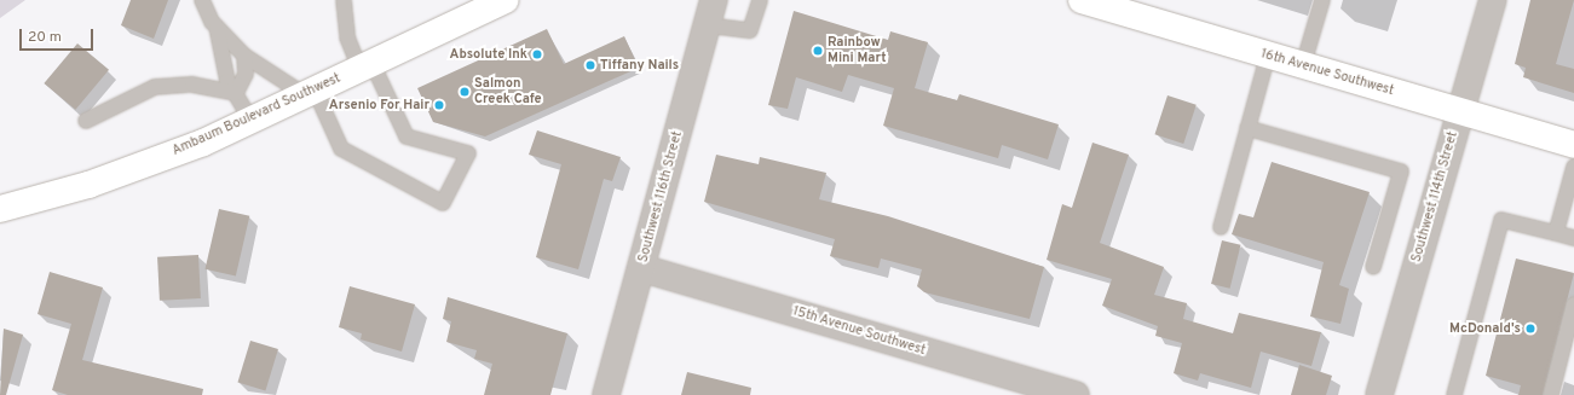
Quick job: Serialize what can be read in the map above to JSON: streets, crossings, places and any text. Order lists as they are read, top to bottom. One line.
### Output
{"streets":{"main road":["16th Avenue Southwest","Ambaum Boulevard Southwest"],"street":["Southwest 116th Street","Southwest 114th Street","15th Avenue Southwest"]},"crossings":[["16th Avenue Southwest","Southwest 114th Street"],["Southwest 116th Street","15th Avenue Southwest"]],"places":["Rainbow Mini Mart","Absolute Ink","Tiffany Nails","Salmon Creek Cafe","Arsenio For Hair","McDonald's"],"scale_bar":"20 m"}
